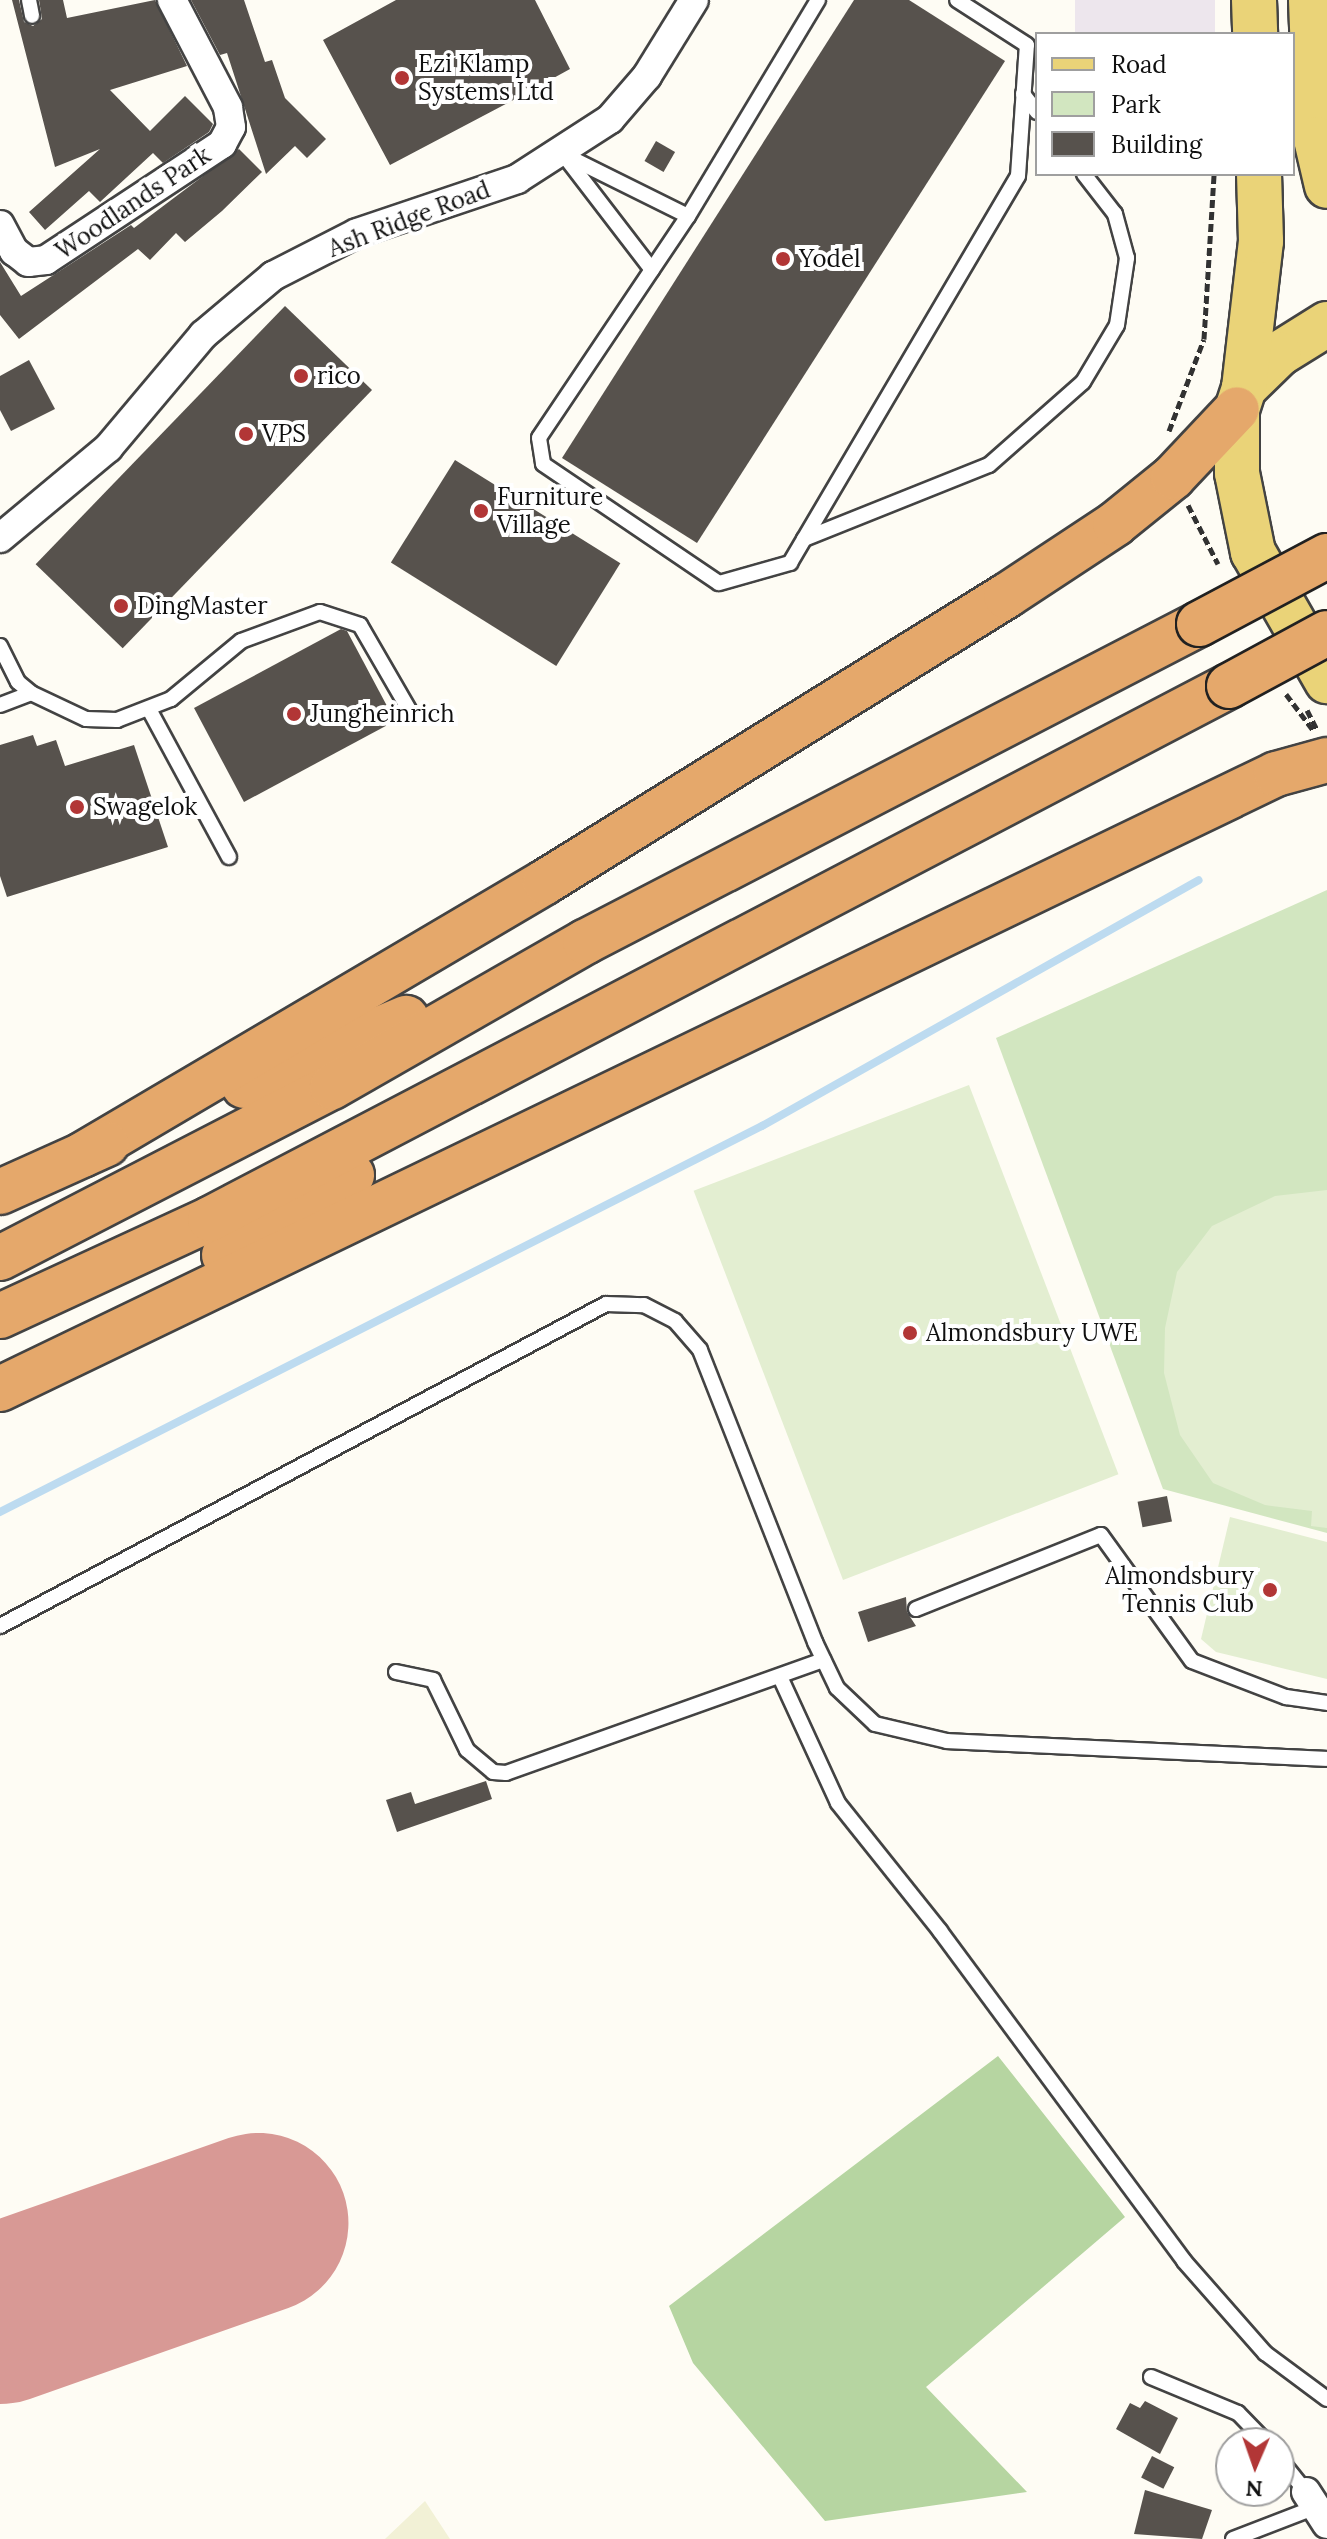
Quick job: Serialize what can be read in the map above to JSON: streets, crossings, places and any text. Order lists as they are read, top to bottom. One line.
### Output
{"streets":{"street":["Woodlands Park","Ash Ridge Road"]},"places":["Ezi Klamp Systems Ltd","Yodel","rico","VPS","Furniture Village","DingMaster","Jungheinrich","Swagelok","Almondsbury UWE","Almondsbury Tennis Club"],"legend":["Road","Park","Building"],"north":"bottom"}
